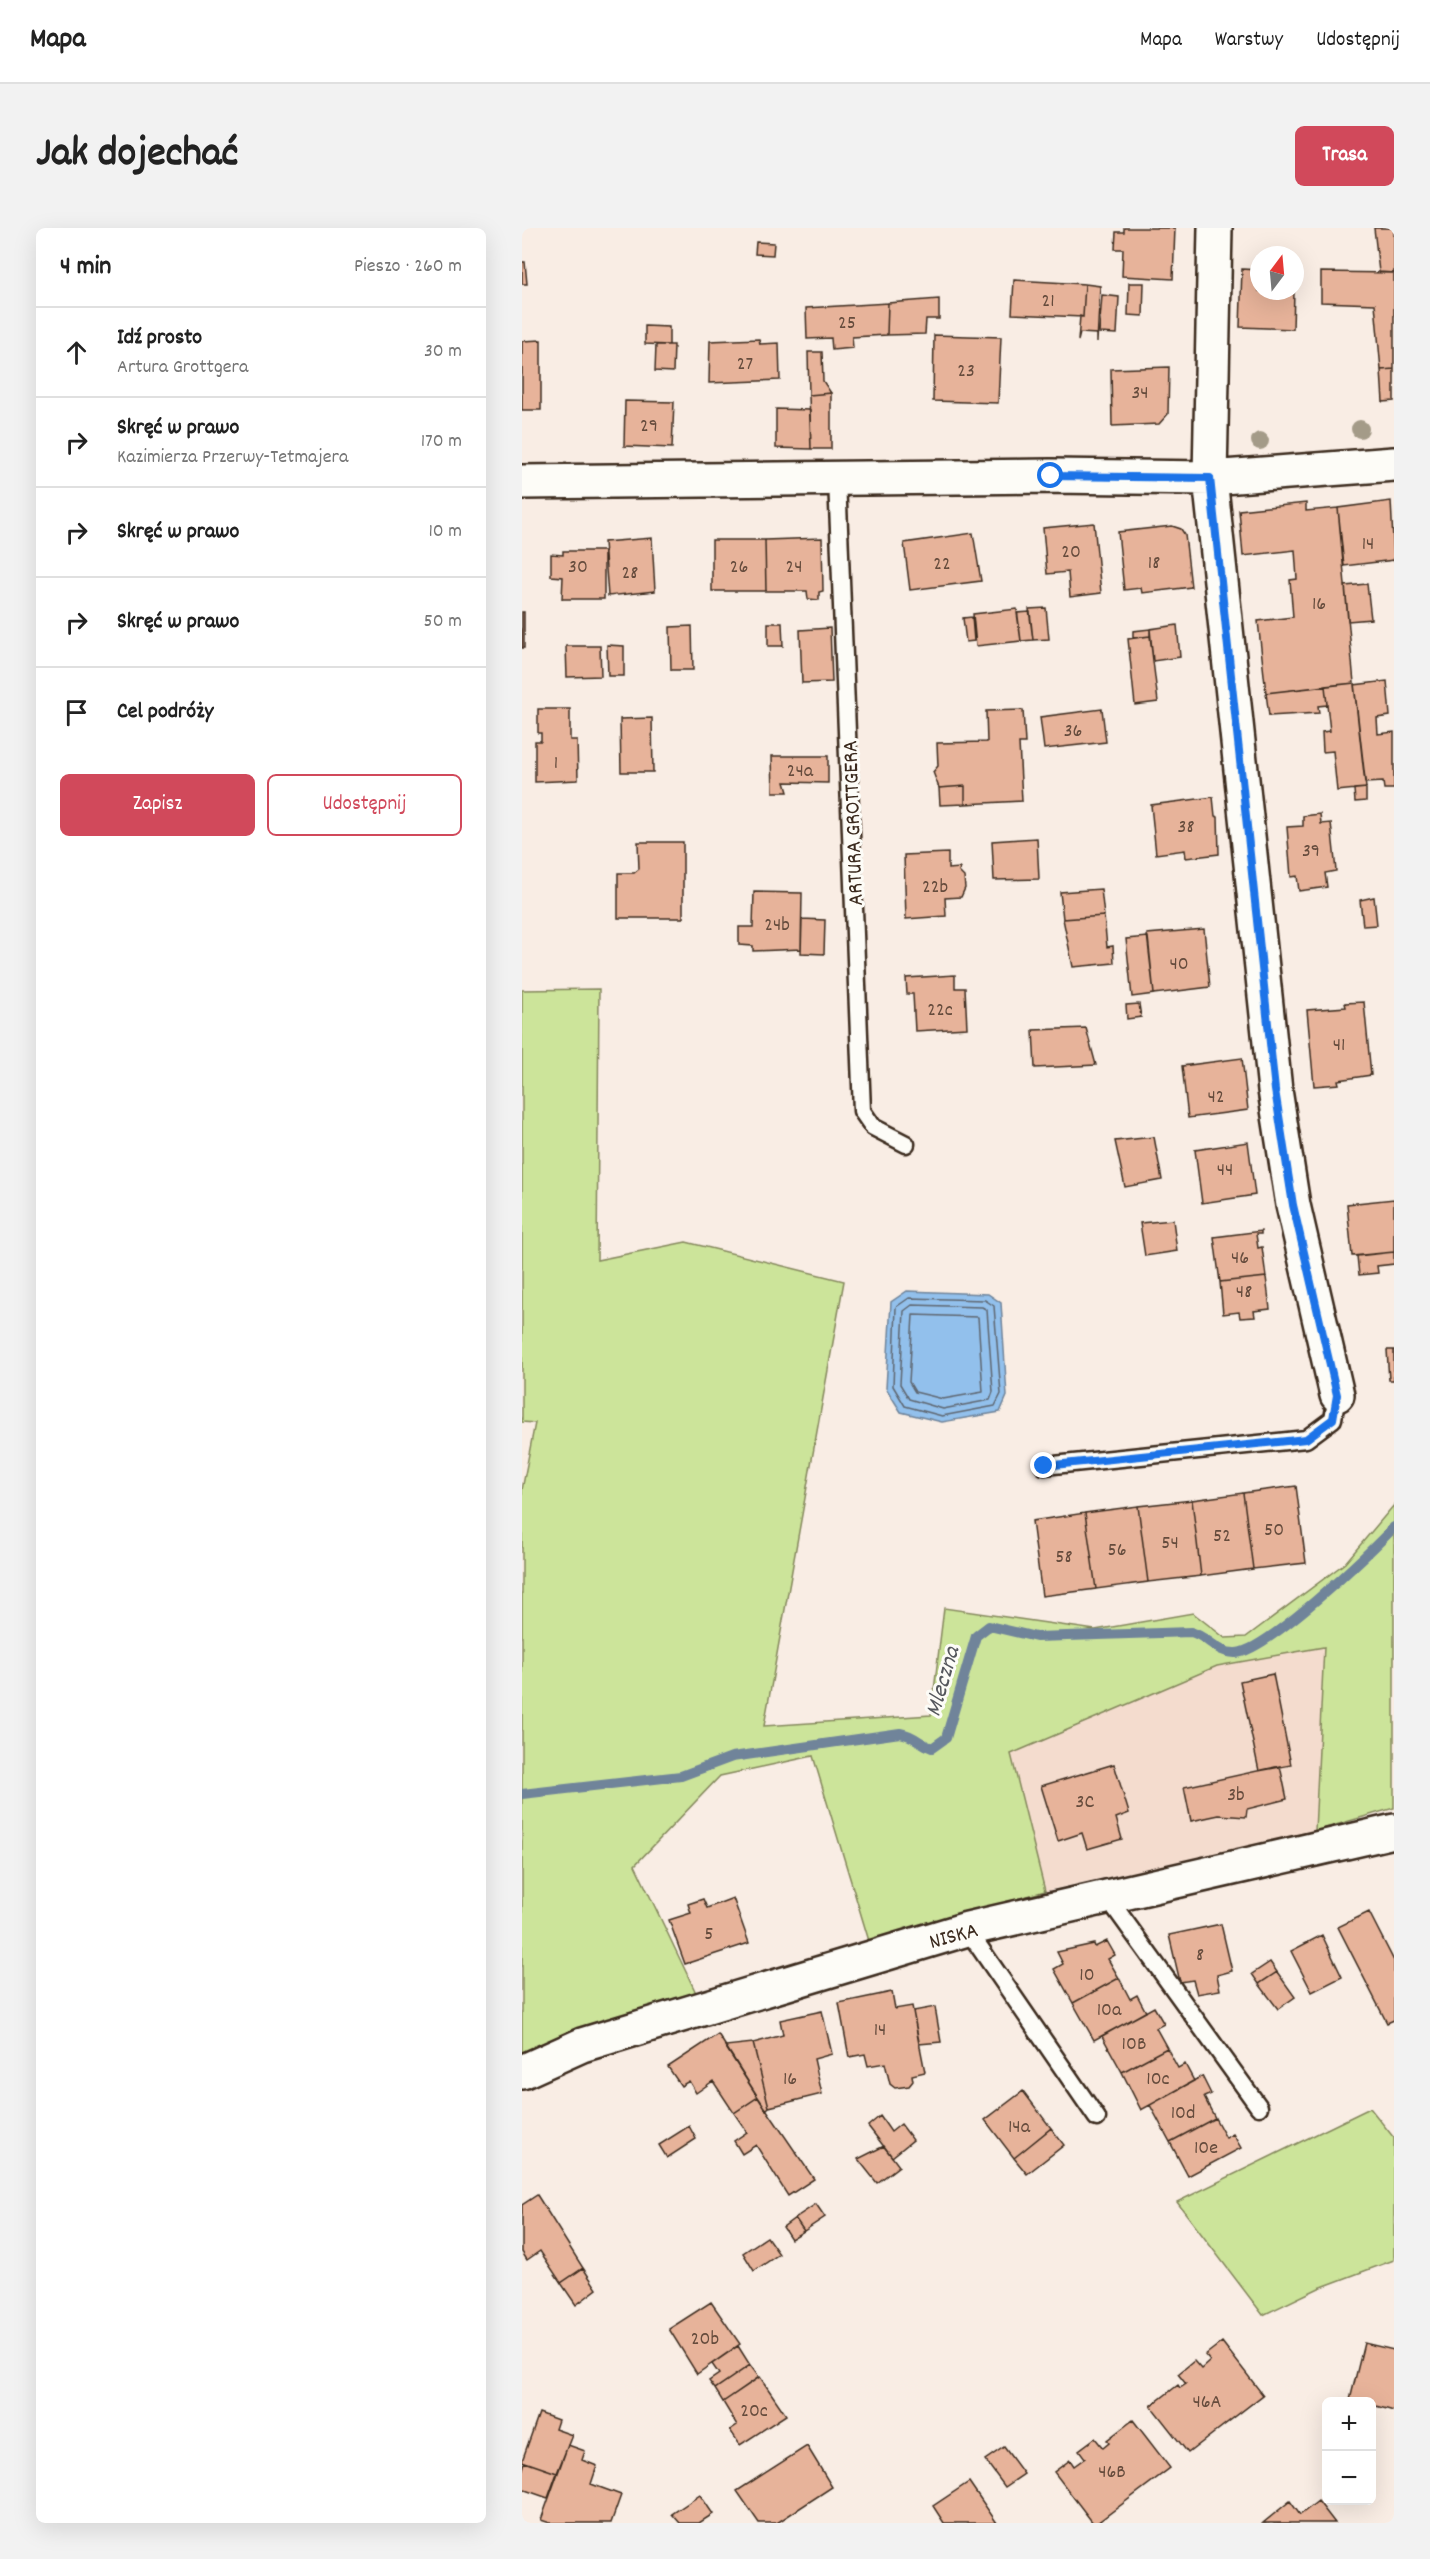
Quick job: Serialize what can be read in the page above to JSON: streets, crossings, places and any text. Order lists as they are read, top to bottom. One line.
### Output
{"streets":{"street":["NISKA"],"lane":["ARTURA GROTTGERA"]},"water":["Mleczna"],"house_numbers":["21","25","27","23","34","29","14","20","18","22","30","26","24","28","16","36","1","24a","38","39","22b","24b","40","22c","41","42","44","46","48","50","52","54","56","58","3b","3C","5","8","10","10a","14","10B","16","10c","10d","14a","10e","20b","46A","20c","46B"],"north":"top","page":{"header":"Mapa","nav":["Mapa","Warstwy","Udostępnij"],"title":"Jak dojechać","buttons":["Trasa",["Zapisz","Udostępnij"]],"heading":["4 min","Pieszo · 260 m"],"list":[["Idź prosto","Artura Grottgera","30 m"],["Skręć w prawo","Kazimierza Przerwy-Tetmajera","170 m"],["Skręć w prawo","10 m"],["Skręć w prawo","50 m"],"Cel podróży"],"map_buttons":["+","−"]}}
